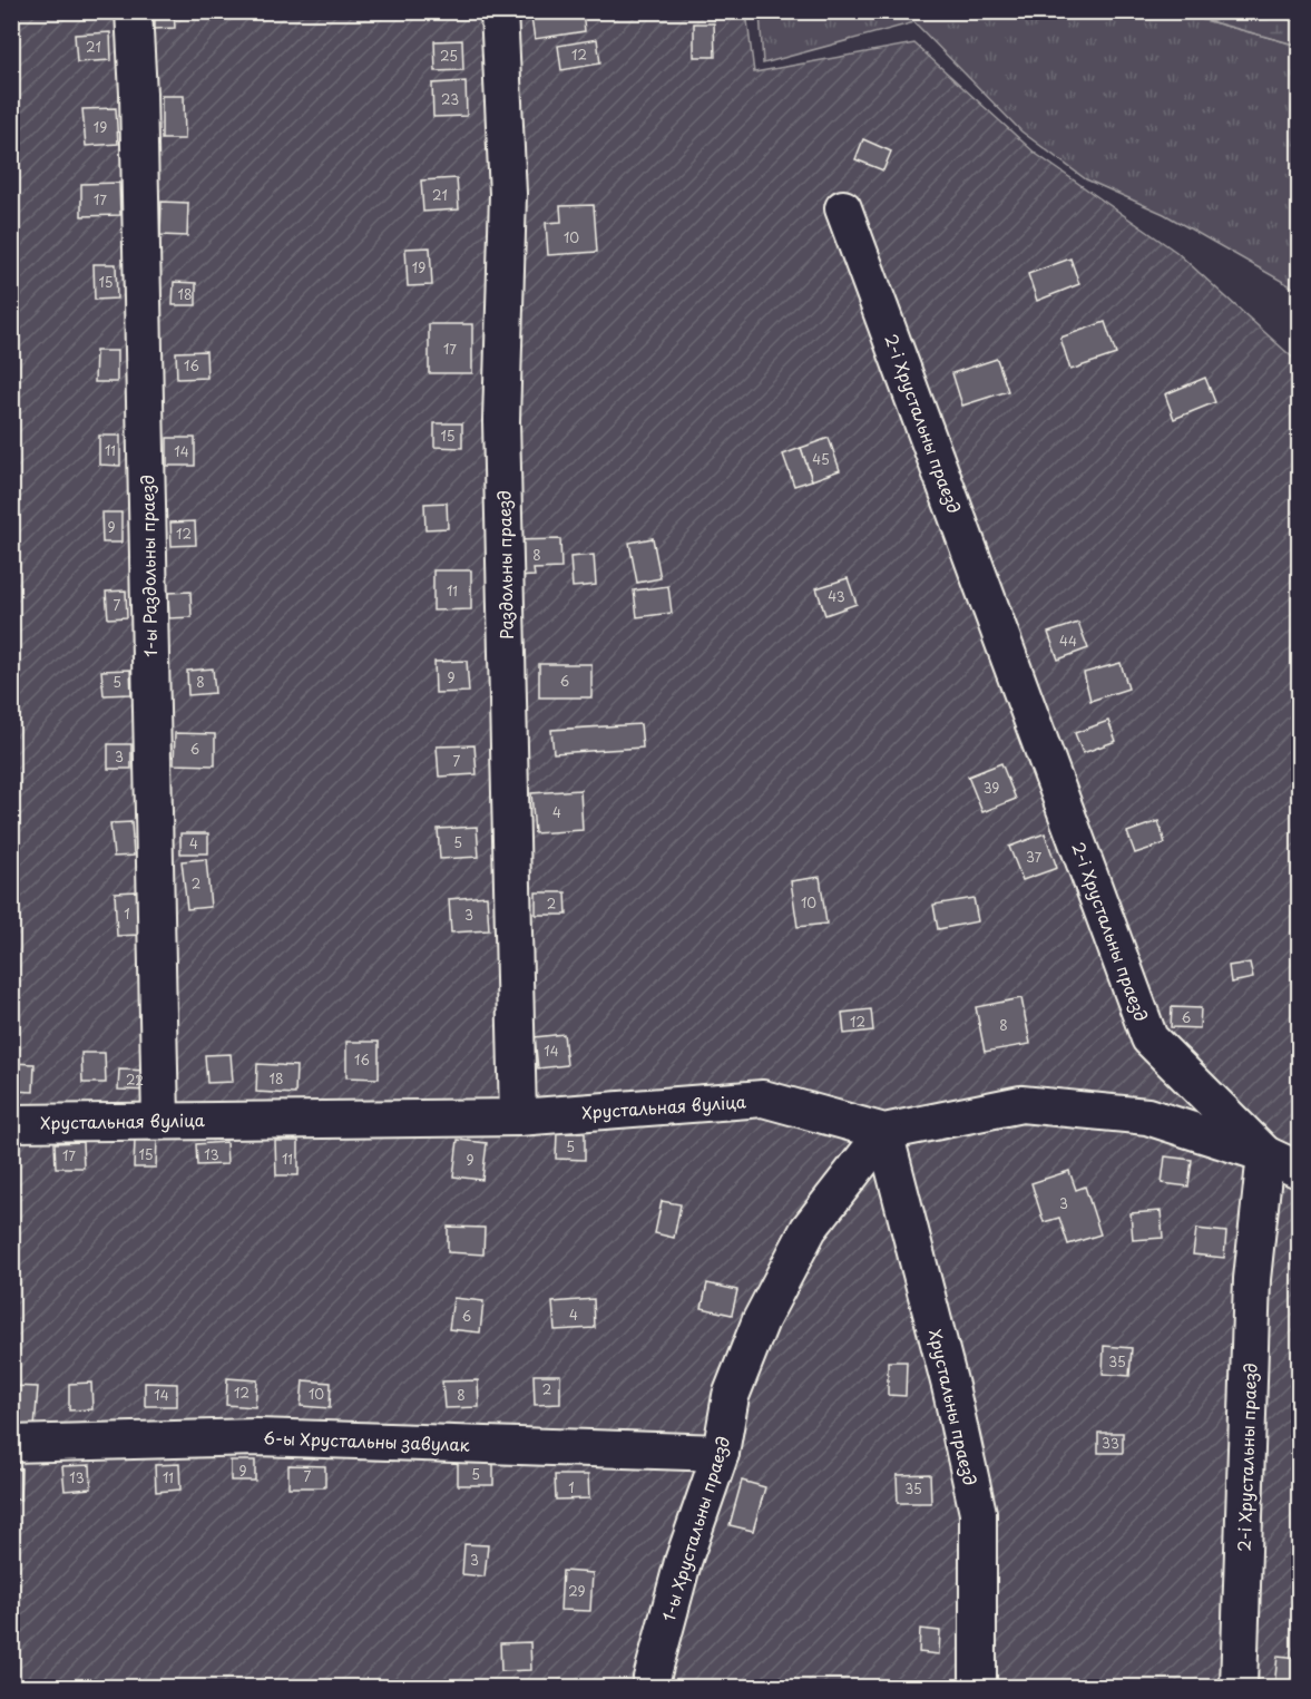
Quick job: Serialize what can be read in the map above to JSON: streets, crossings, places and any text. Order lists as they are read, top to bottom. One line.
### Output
{"streets":{"street":["2-і Хрустальны праезд","Раздольны праезд","1-ы Раздольны праезд","Хрустальная вуліца","Хрустальны праезд","6-ы Хрустальны завулак","1-ы Хрустальны праезд"]},"crossings":[["2-і Хрустальны праезд","Хрустальная вуліца"],["Раздольны праезд","Хрустальная вуліца"],["1-ы Раздольны праезд","Хрустальная вуліца"],["Хрустальная вуліца","Хрустальны праезд"],["Хрустальная вуліца","1-ы Хрустальны праезд"],["Хрустальны праезд","1-ы Хрустальны праезд"],["6-ы Хрустальны завулак","1-ы Хрустальны праезд"]],"house_numbers":["21","12","25","23","19","21","17","10","19","15","18","17","16","15","11","14","45","9","12","8","11","43","7","44","9","6","5","8","6","3","7","39","4","5","4","37","2","10","2","1","3","6","12","8","14","16","18","22","5","15","13","17","11","9","3","4","6","35","2","12","10","14","8","33","9","5","7","13","11","1","35","3","29"]}
